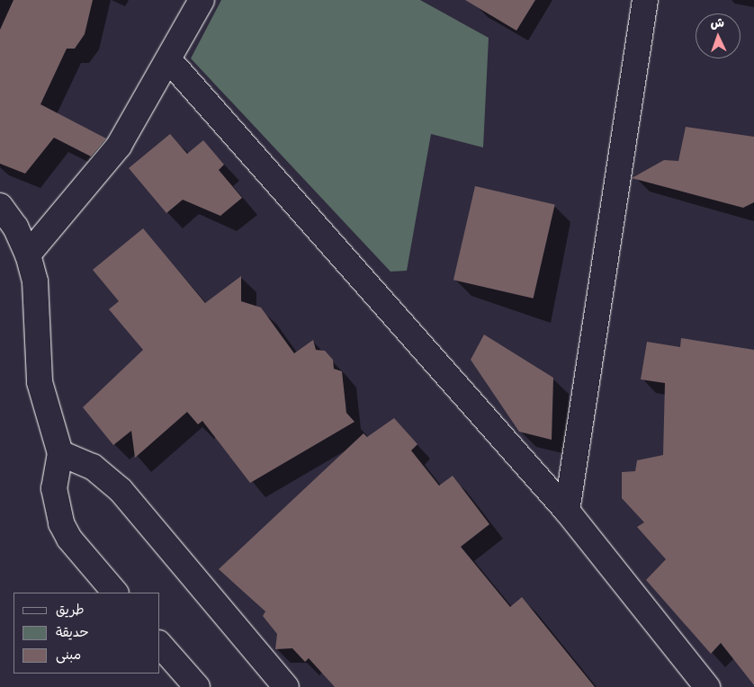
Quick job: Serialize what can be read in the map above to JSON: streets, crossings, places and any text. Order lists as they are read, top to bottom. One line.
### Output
{"legend":["طريق","حديقة","مبنى"],"north":"top"}
